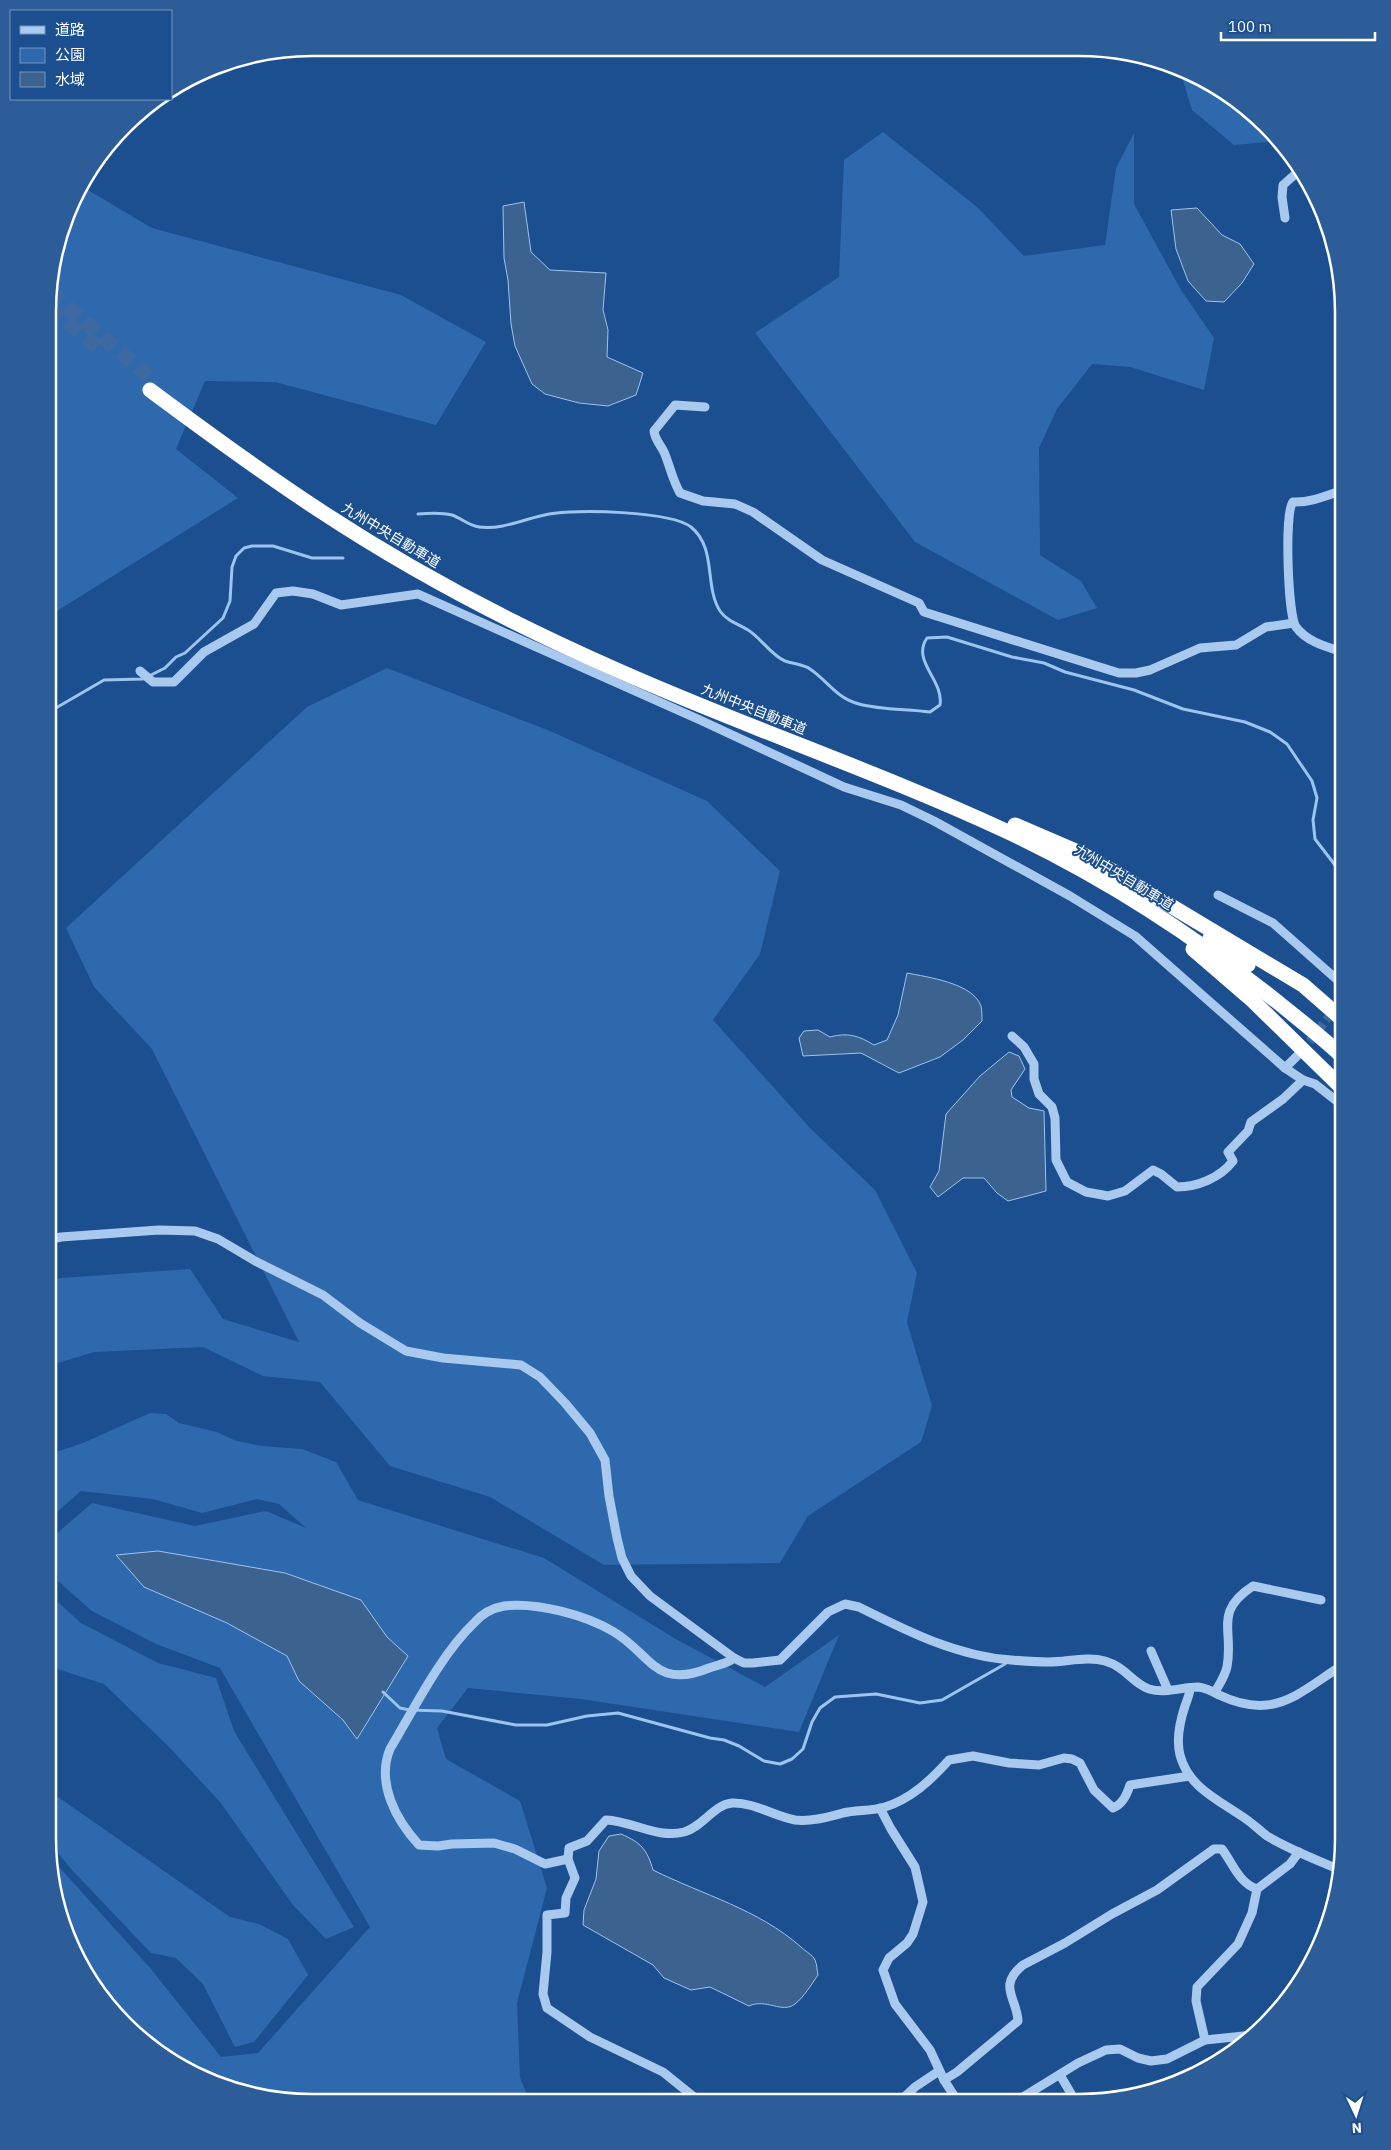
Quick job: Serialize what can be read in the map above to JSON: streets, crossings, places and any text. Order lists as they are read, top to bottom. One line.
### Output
{"streets":{"highway":["九州中央自動車道"]},"legend":["道路","公園","水域"],"scale_bar":"100 m","north":"bottom"}
